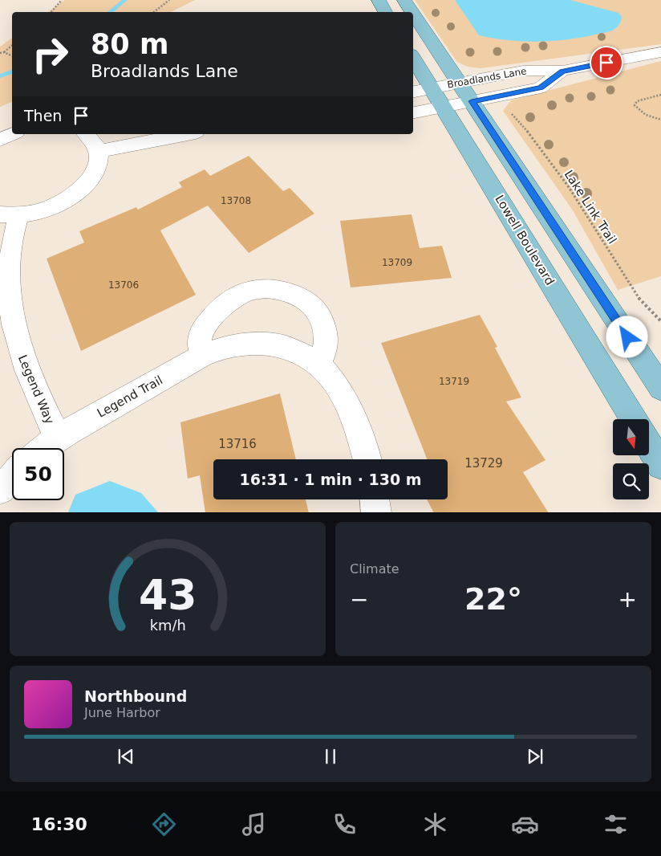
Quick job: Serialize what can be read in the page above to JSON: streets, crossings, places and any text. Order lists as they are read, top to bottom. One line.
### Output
{"streets":{"main road":["Lowell Boulevard"],"street":["Broadlands Lane","Legend Way","Legend Trail"],"path":["Lake Link Trail"]},"crossings":[["Broadlands Lane","Lowell Boulevard"],["Legend Way","Legend Trail"]],"house_numbers":["13708","13709","13706","13719","13716","13729"],"north":"bottom","page":{"turn":["80 m","Broadlands Lane"],"then":"Then","limit":"50","trip":"16:31 · 1 min · 130 m","tile":"Climate","heat":["−","22°","+"],"song":["Northbound","June Harbor"],"tabs":"16:30","gauge":["43","km/h"]}}
